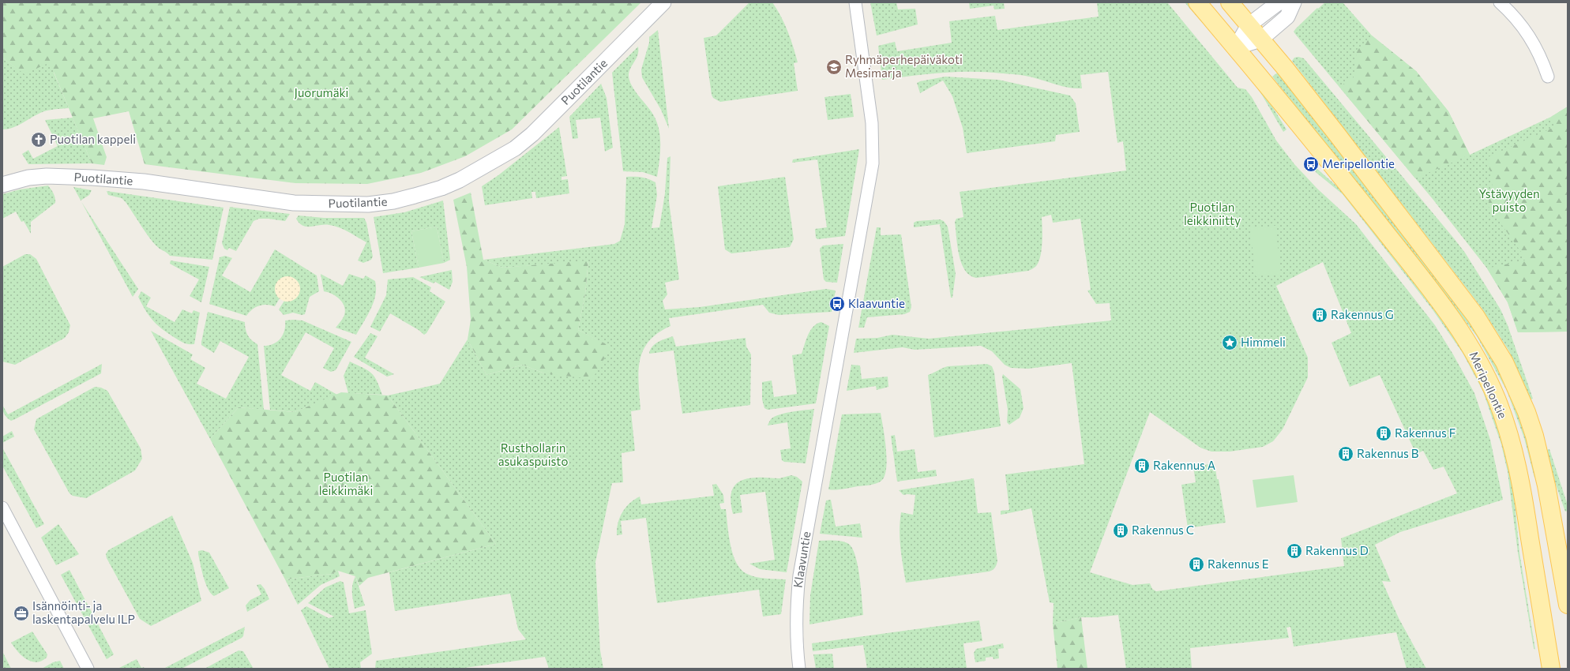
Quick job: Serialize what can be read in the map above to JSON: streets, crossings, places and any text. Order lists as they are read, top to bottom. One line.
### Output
{"streets":{"main road":["Meripellontie"],"street":["Puotilantie","Klaavuntie"]},"parks":["Juorumäki","Ystävyyden puisto","Puotilan leikkiniitty","Rusthollarin asukaspuisto","Puotilan leikkimäki"],"places":{"school or university":["Ryhmäperhepäiväkoti Mesimarja"],"church":["Puotilan kappeli"],"bus stop":["Meripellontie","Klaavuntie"],"building":["Rakennus G","Rakennus F","Rakennus B","Rakennus A","Rakennus C","Rakennus D","Rakennus E"],"place":["Himmeli"],"office":["Isännöinti- ja laskentapalvelu ILP"]}}
